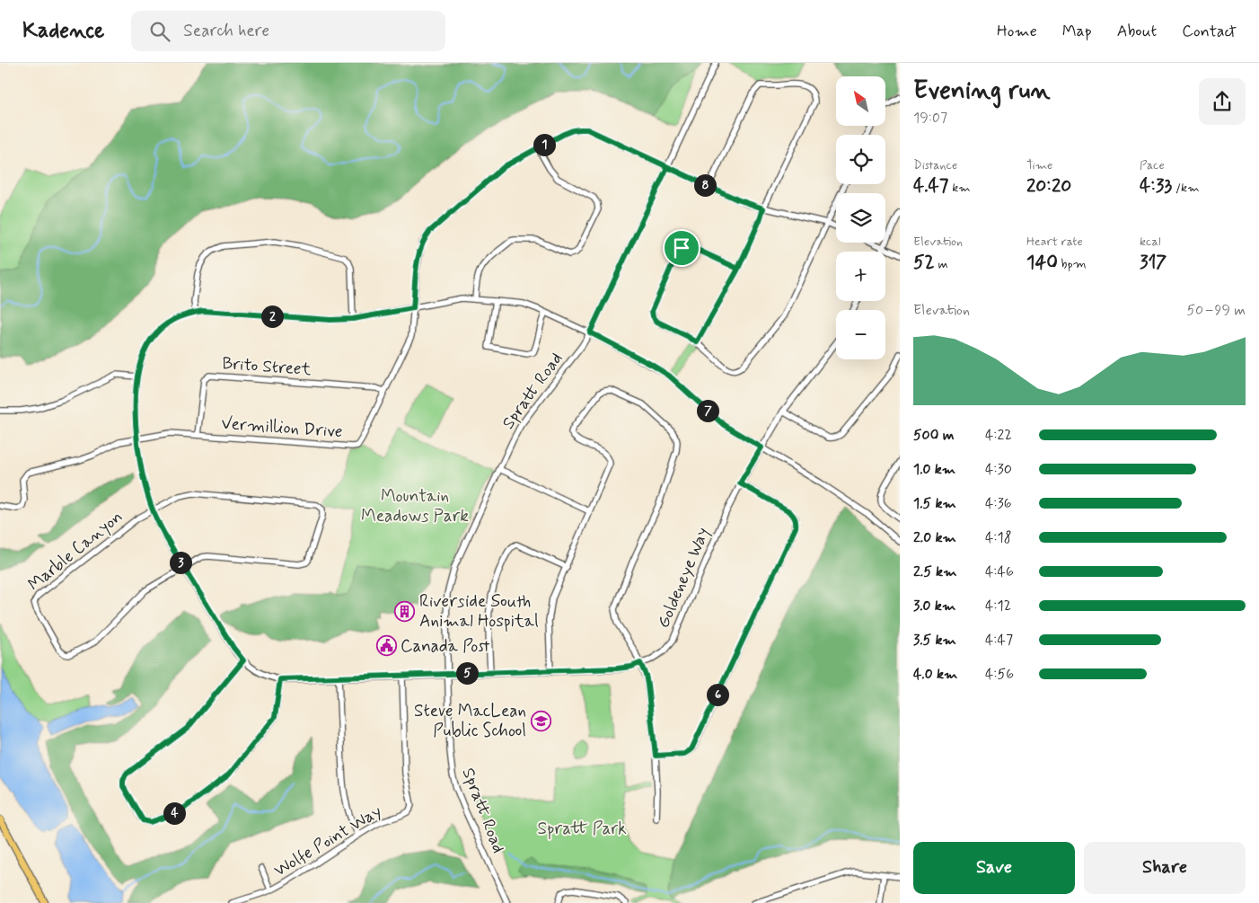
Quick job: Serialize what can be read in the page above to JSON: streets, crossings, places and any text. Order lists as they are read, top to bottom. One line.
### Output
{"streets":{"street":["Brito Street","Spratt Road","Vermillion Drive","Marble Canyon","Goldeneye Way","Wolfe Point Way"]},"crossings":[["Brito Street","Vermillion Drive"],["Spratt Road","Vermillion Drive"],["Spratt Road","Goldeneye Way"],["Vermillion Drive","Goldeneye Way"],["Marble Canyon","Goldeneye Way"],["Goldeneye Way","Wolfe Point Way"]],"parks":["Mountain Meadows Park","Spratt Park"],"places":{"building":["Riverside South Animal Hospital"],"public building":["Canada Post"],"school or university":["Steve MacLean Public School"]},"north":"top left","page":{"header":"Kadence","search":"Search here","nav":["Home","Map","About","Contact"],"heading":["Evening run","19:07"],"map_buttons":["+","−"],"pins":["1","8","2","7","3","5","6","4"],"stats":[["Distance","4.47 km"],["Time","20:20"],["Pace","4:33 /km"],["Elevation","52 m"],["Heart rate","140 bpm"],["kcal","317"]],"chart":["Elevation","50–99 m"],"list":[{"name":"500 m","note":"4:22"},{"name":"1.0 km","note":"4:30"},{"name":"1.5 km","note":"4:36"},{"name":"2.0 km","note":"4:18"},{"name":"2.5 km","note":"4:46"},{"name":"3.0 km","note":"4:12"},{"name":"3.5 km","note":"4:47"},{"name":"4.0 km","note":"4:56"}],"buttons":["Save","Share"]}}
